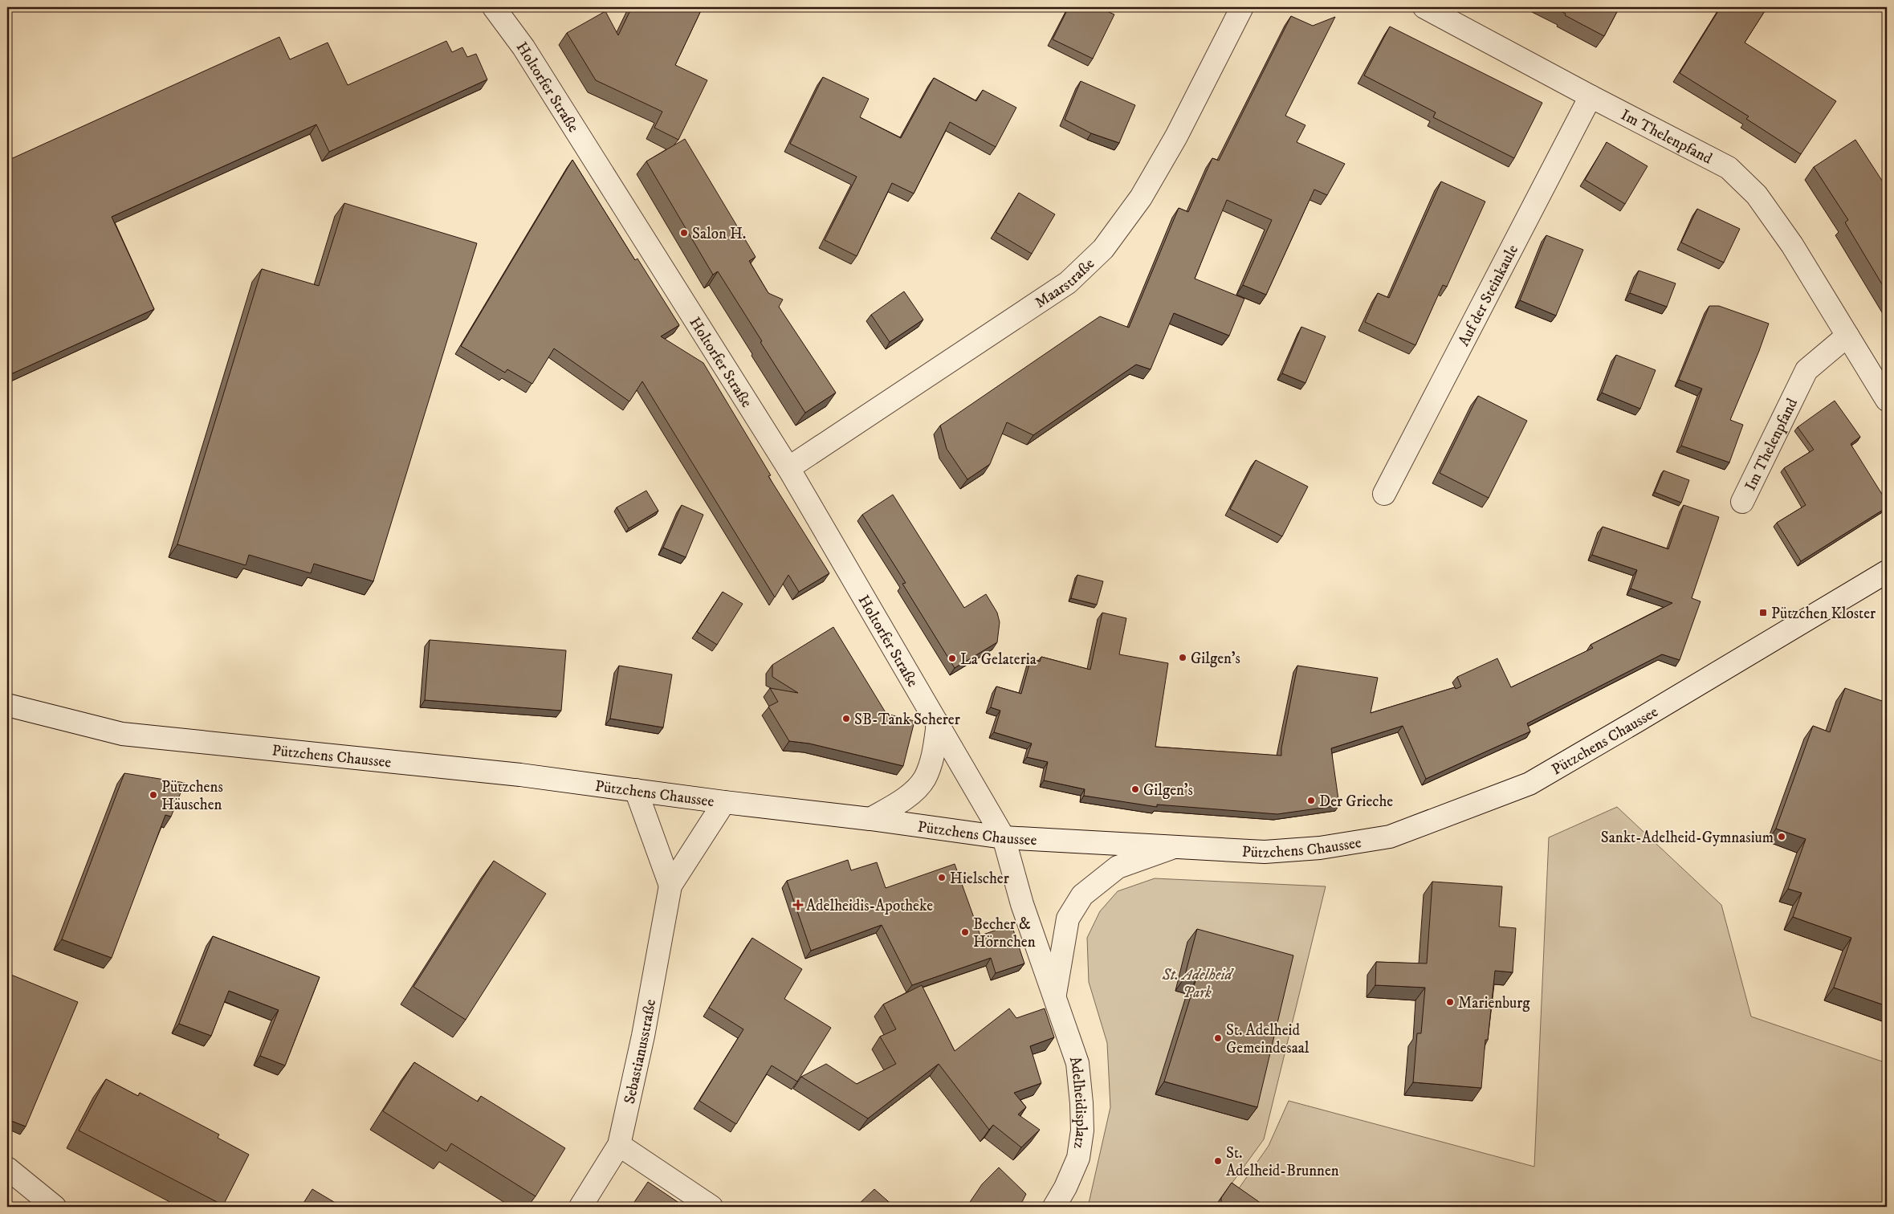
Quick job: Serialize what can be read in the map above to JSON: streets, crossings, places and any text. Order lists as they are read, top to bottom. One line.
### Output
{"streets":{"street":["Holtorfer Straße","Im Thelenpfand","Maarstraße","Auf der Steinkaule","Pützchens Chaussee","Sebastianusstraße","Adelheidisplatz"]},"crossings":[["Holtorfer Straße","Maarstraße"],["Holtorfer Straße","Pützchens Chaussee"],["Holtorfer Straße","Adelheidisplatz"],["Im Thelenpfand","Auf der Steinkaule"],["Pützchens Chaussee","Sebastianusstraße"],["Pützchens Chaussee","Adelheidisplatz"]],"parks":["St. Adelheid Park"],"places":{"other":["Salon H.","Gilgen’s","La Gelateria","SB-Tank Scherer","Gilgen's","Pützchens Häuschen","Der Grieche","Sankt-Adelheid-Gymnasium","Hielscher","Becher & Hörnchen","Marienburg","St. Adelheid Gemeindesaal","St. Adelheid-Brunnen"],"transit":["Pützchen Kloster"],"health":["Adelheidis-Apotheke"]}}
